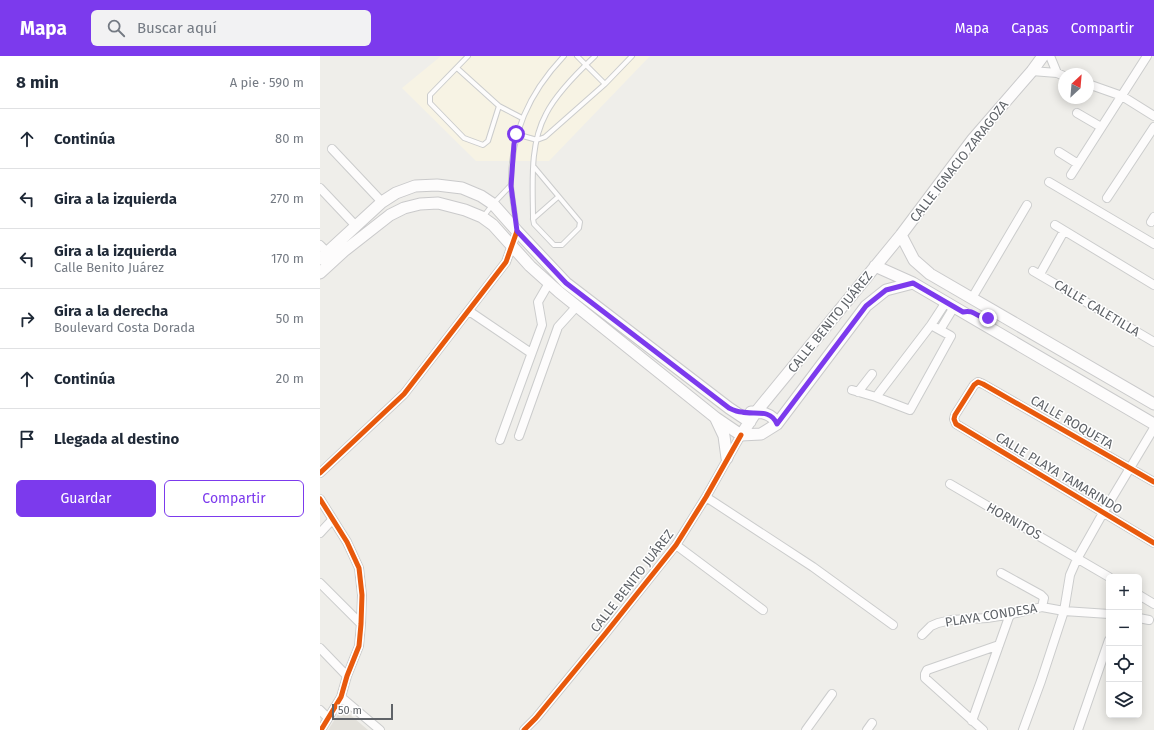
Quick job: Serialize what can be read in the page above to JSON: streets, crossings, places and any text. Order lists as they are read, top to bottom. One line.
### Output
{"streets":{"main road":["CALLE IGNACIO ZARAGOZA","CALLE BENITO JUÁREZ"],"street":["CALLE CALETILLA","CALLE ROQUETA","CALLE PLAYA TAMARINDO","HORNITOS","PLAYA CONDESA"]},"crossings":[["CALLE IGNACIO ZARAGOZA","CALLE BENITO JUÁREZ"],["CALLE ROQUETA","CALLE PLAYA TAMARINDO"]],"scale_bar":"50 m","north":"top right","page":{"header":"Mapa","search":"Buscar aquí","nav":["Mapa","Capas","Compartir"],"heading":["8 min","A pie · 590 m"],"list":[["Continúa","80 m"],["Gira a la izquierda","270 m"],["Gira a la izquierda","Calle Benito Juárez","170 m"],["Gira a la derecha","Boulevard Costa Dorada","50 m"],["Continúa","20 m"],"Llegada al destino"],"buttons":["Guardar","Compartir"],"map_buttons":["+","−"],"scale":"50 m"}}
